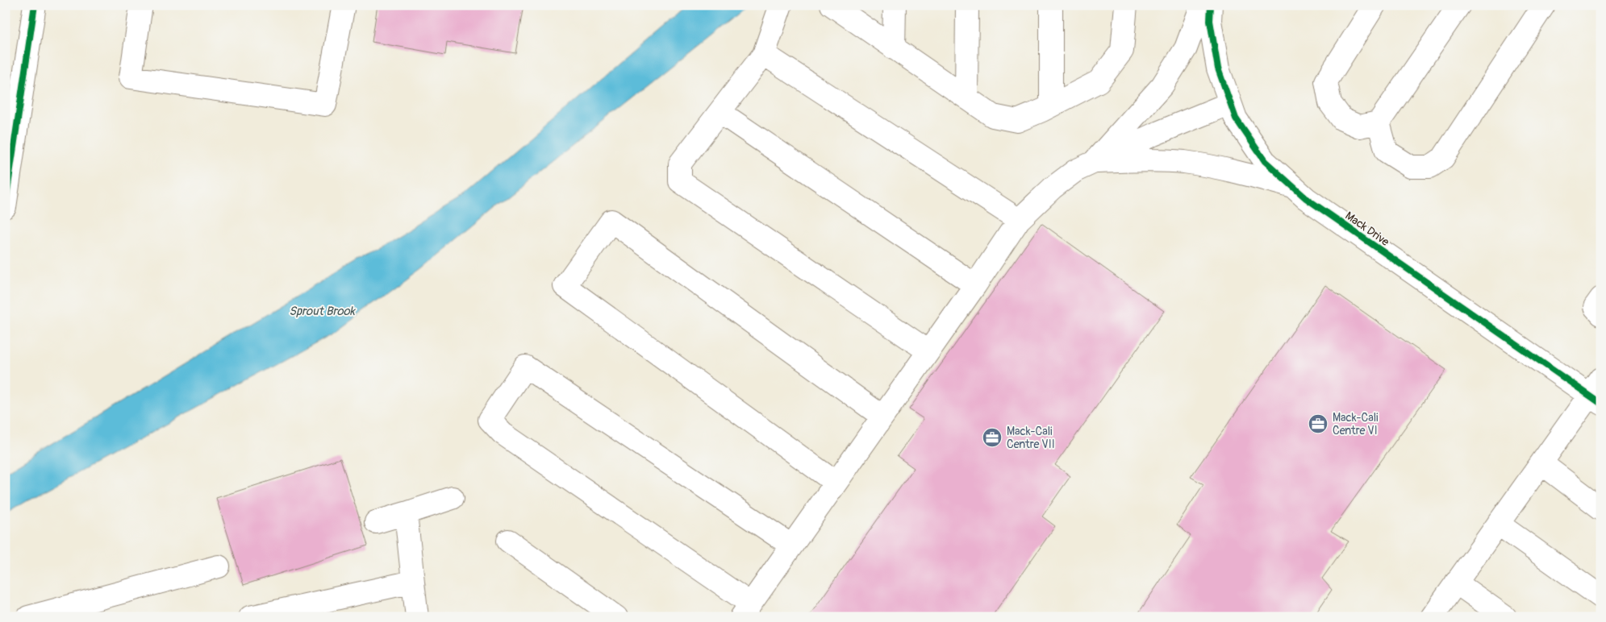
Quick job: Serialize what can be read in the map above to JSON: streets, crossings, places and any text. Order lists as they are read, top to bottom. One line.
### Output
{"streets":{"street":["Mack Drive"]},"water":["Sprout Brook"],"places":{"office":["Mack-Cali Centre VI","Mack-Cali Centre VII"]}}
